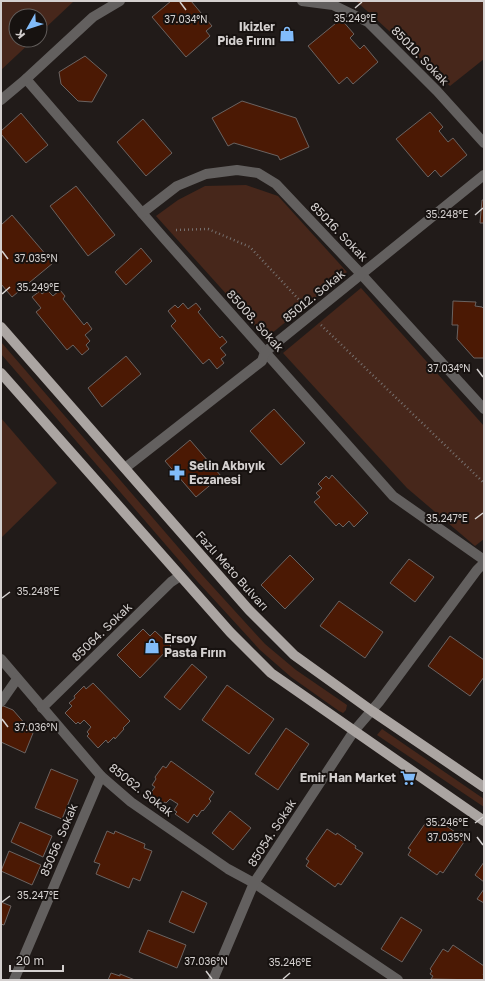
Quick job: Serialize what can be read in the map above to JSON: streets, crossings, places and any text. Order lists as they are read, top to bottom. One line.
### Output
{"streets":{"main road":["Fazlı Meto Bulvarı"],"street":["85010. Sokak","85016. Sokak","85012. Sokak","85008. Sokak","85064. Sokak","85062. Sokak","85054. Sokak","85056. Sokak"]},"crossings":[["85016. Sokak","85012. Sokak"],["85016. Sokak","85008. Sokak"],["85012. Sokak","85008. Sokak"],["85012. Sokak","Fazlı Meto Bulvarı"],["Fazlı Meto Bulvarı","85054. Sokak"],["85064. Sokak","85062. Sokak"],["85062. Sokak","85054. Sokak"],["85062. Sokak","85056. Sokak"]],"places":{"shop":["Ikizler Pide Fırını","Ersoy Pasta Fırın"],"pharmacy":["Selin Akbıyık Eczanesi"],"supermarket":["Emir Han Market"]},"scale_bar":"20 m","north":"bottom left","coordinates":["35.249°E","37.034°N","35.248°E","37.035°N","35.247°E","37.036°N","35.246°E"]}
